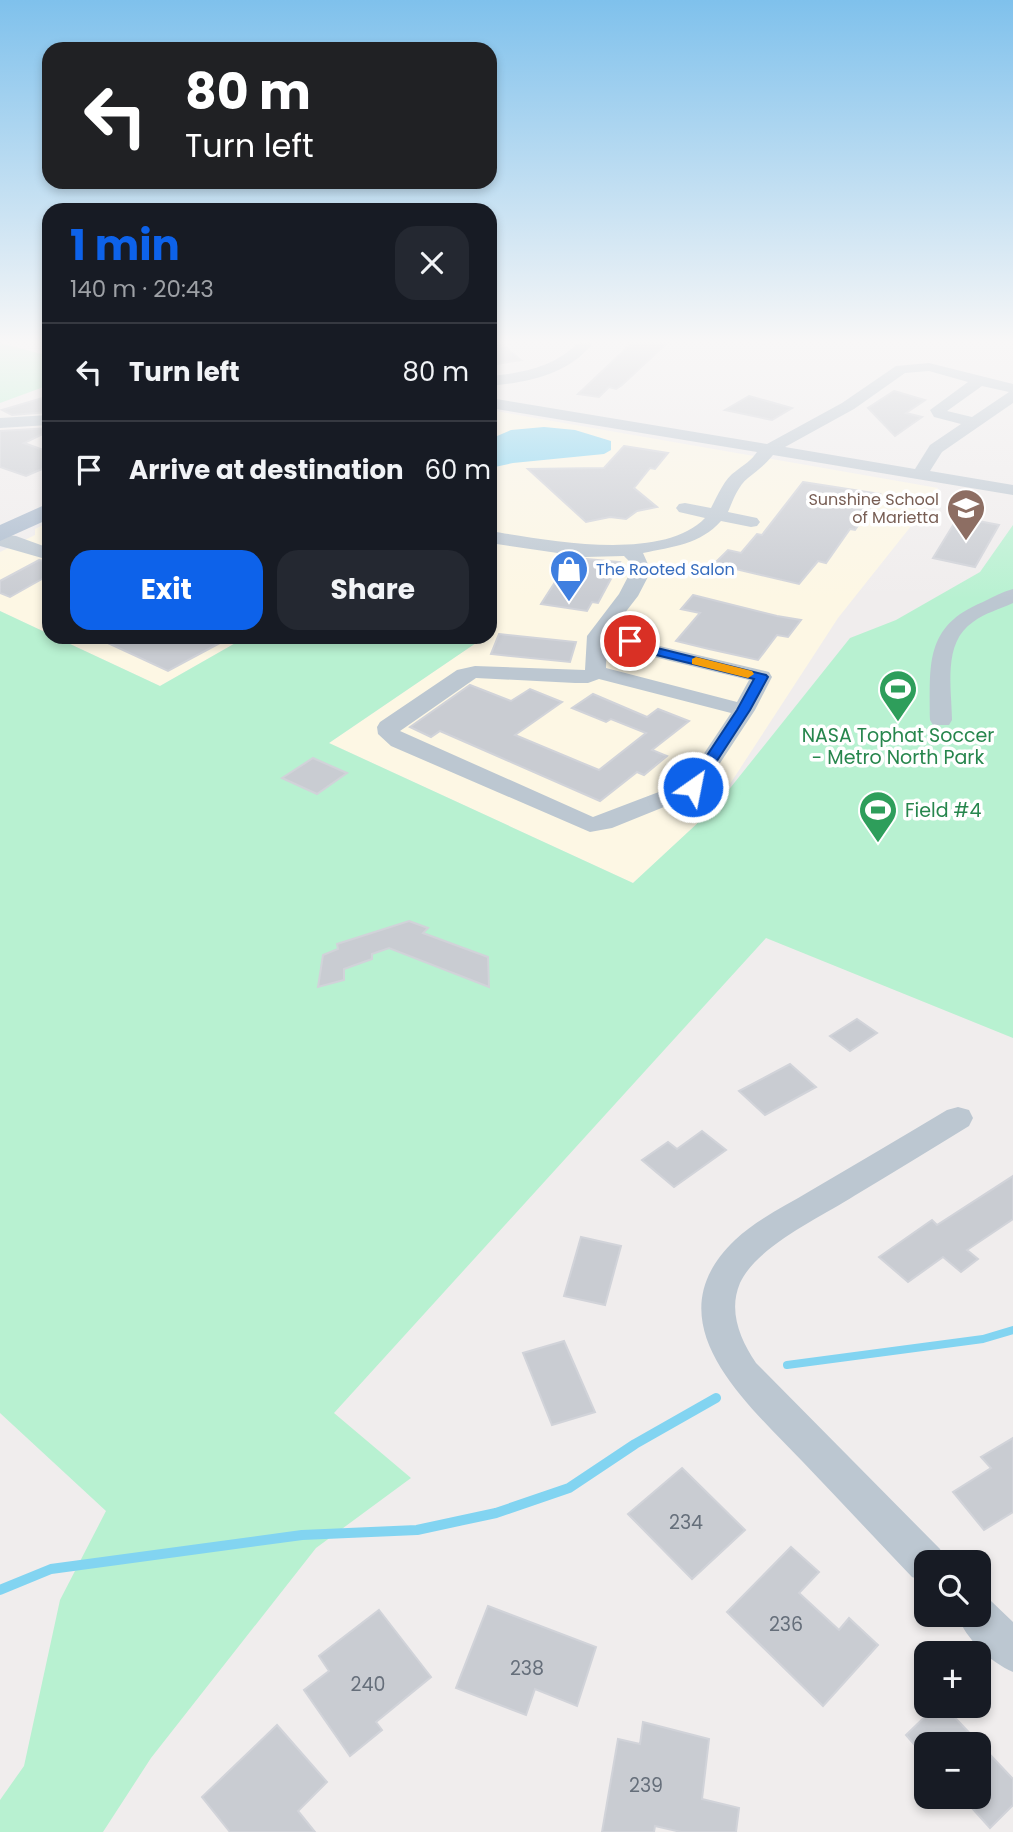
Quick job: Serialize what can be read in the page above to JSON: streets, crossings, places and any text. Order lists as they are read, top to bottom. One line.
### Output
{"places":{"school or university":["Sunshine School of Marietta"],"shop":["The Rooted Salon"],"sports":["NASA Tophat Soccer - Metro North Park","Field #4"]},"house_numbers":["234","236","238","240","239"],"page":{"turn":["80 m","Turn left"],"heading":["1 min","140 m · 20:43"],"list":[{"name":"Turn left","value":"80 m"},{"name":"Arrive at destination","value":"60 m"}],"buttons":["Exit","Share"],"map_buttons":["+","−"]}}
